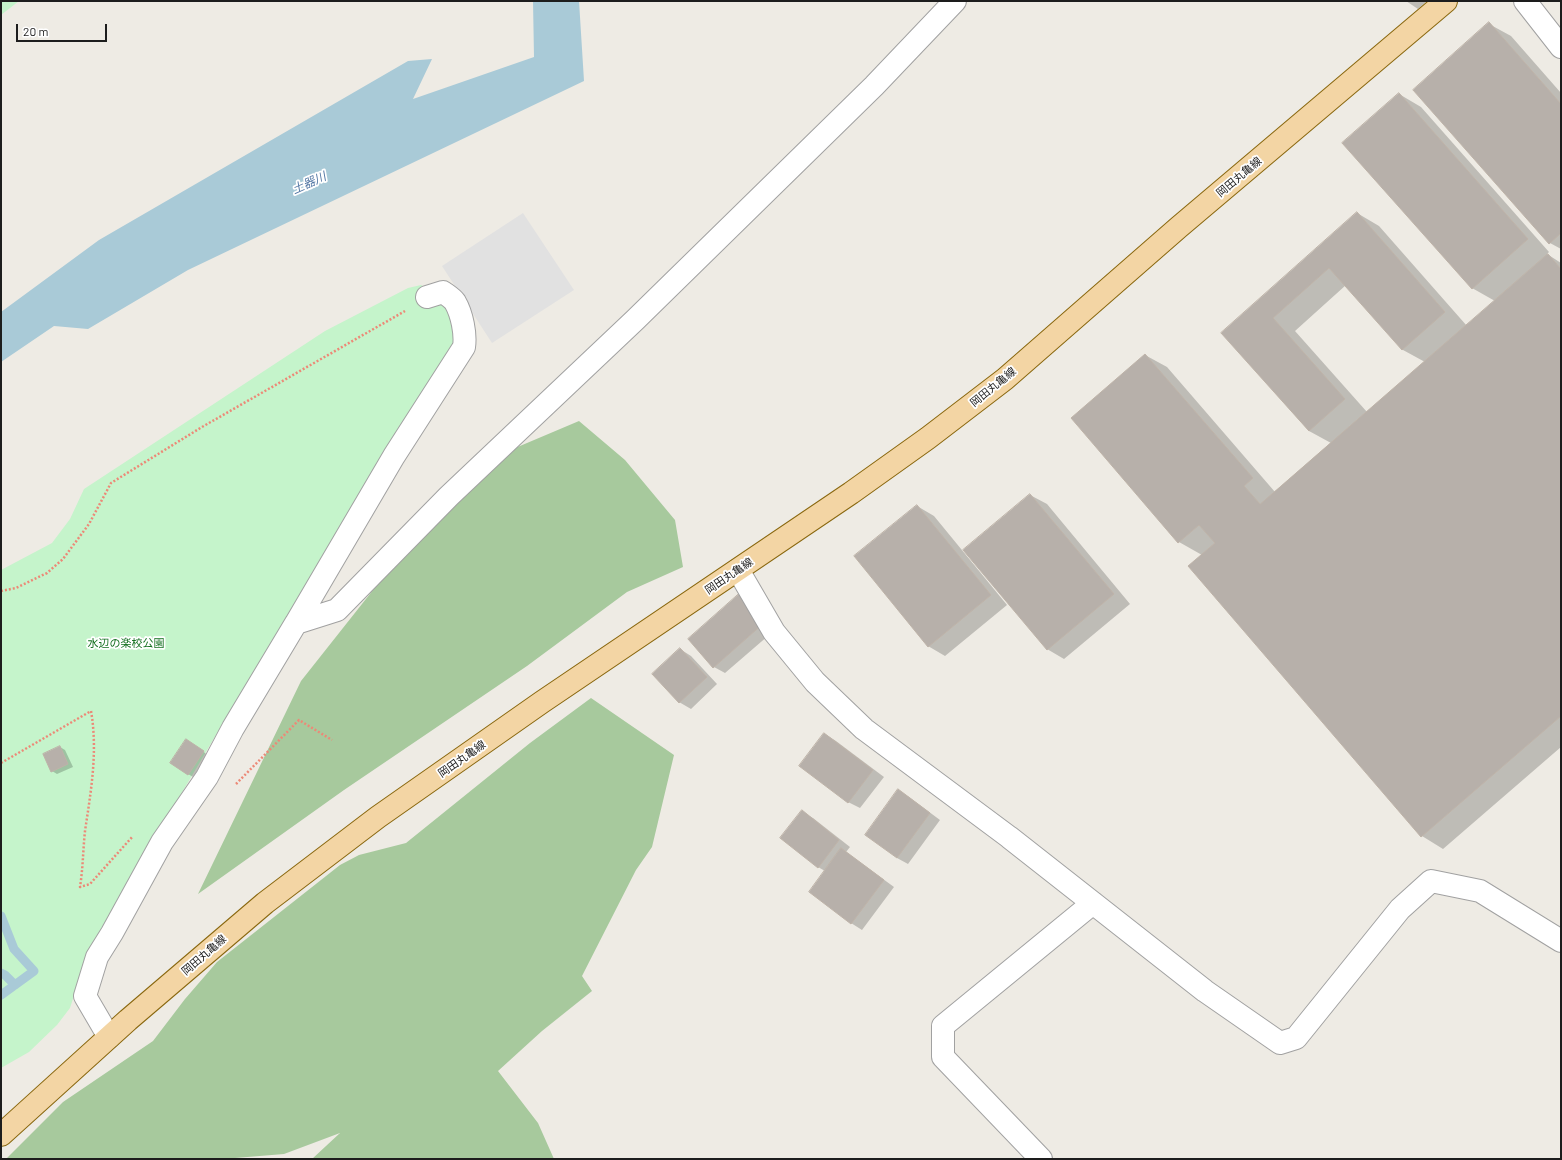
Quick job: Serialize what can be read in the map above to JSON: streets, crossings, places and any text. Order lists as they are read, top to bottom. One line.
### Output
{"streets":{"main road":["岡田丸亀線"]},"water":["土器川"],"parks":["水辺の楽校公園"],"scale_bar":"20 m"}
